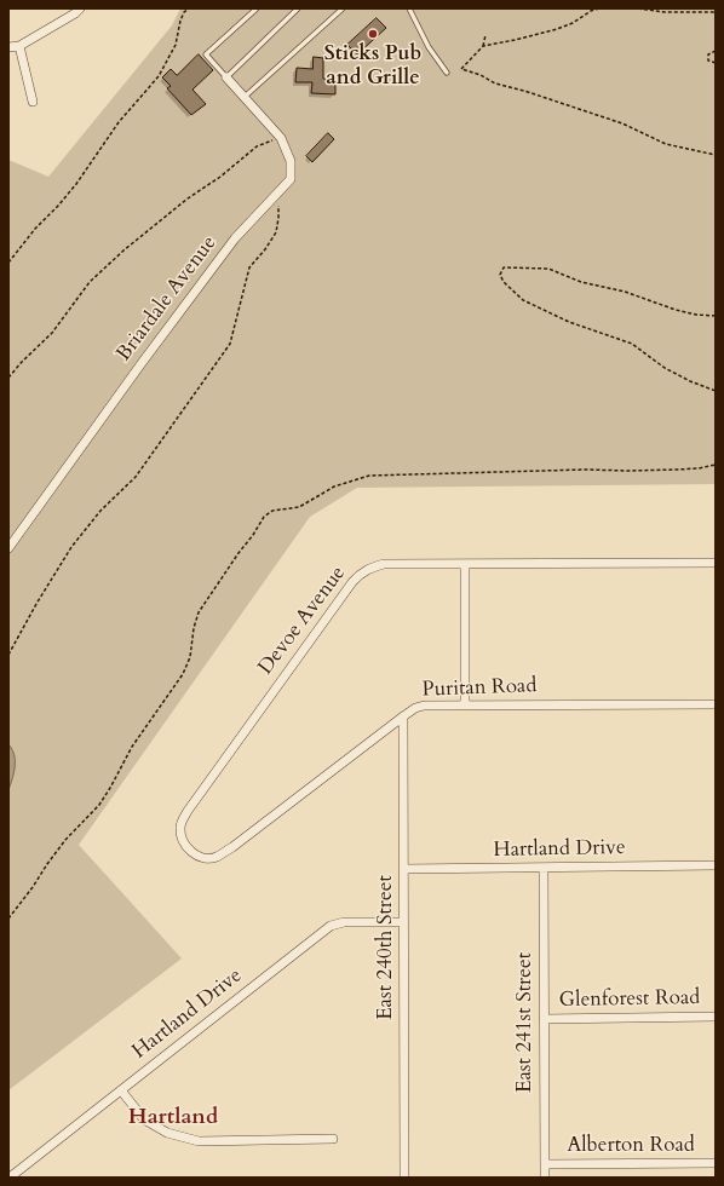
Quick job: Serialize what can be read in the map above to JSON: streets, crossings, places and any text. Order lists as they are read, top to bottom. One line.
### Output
{"streets":{"street":["Briardale Avenue","Devoe Avenue","Puritan Road","Hartland Drive","East 240th Street","Glenforest Road","East 241st Street","Alberton Road"]},"crossings":[["Devoe Avenue","Puritan Road"],["Puritan Road","East 240th Street"],["Hartland Drive","East 240th Street"],["Hartland Drive","East 241st Street"],["Glenforest Road","East 241st Street"],["East 241st Street","Alberton Road"]],"districts":["Hartland"],"places":["Sticks Pub and Grille"]}
